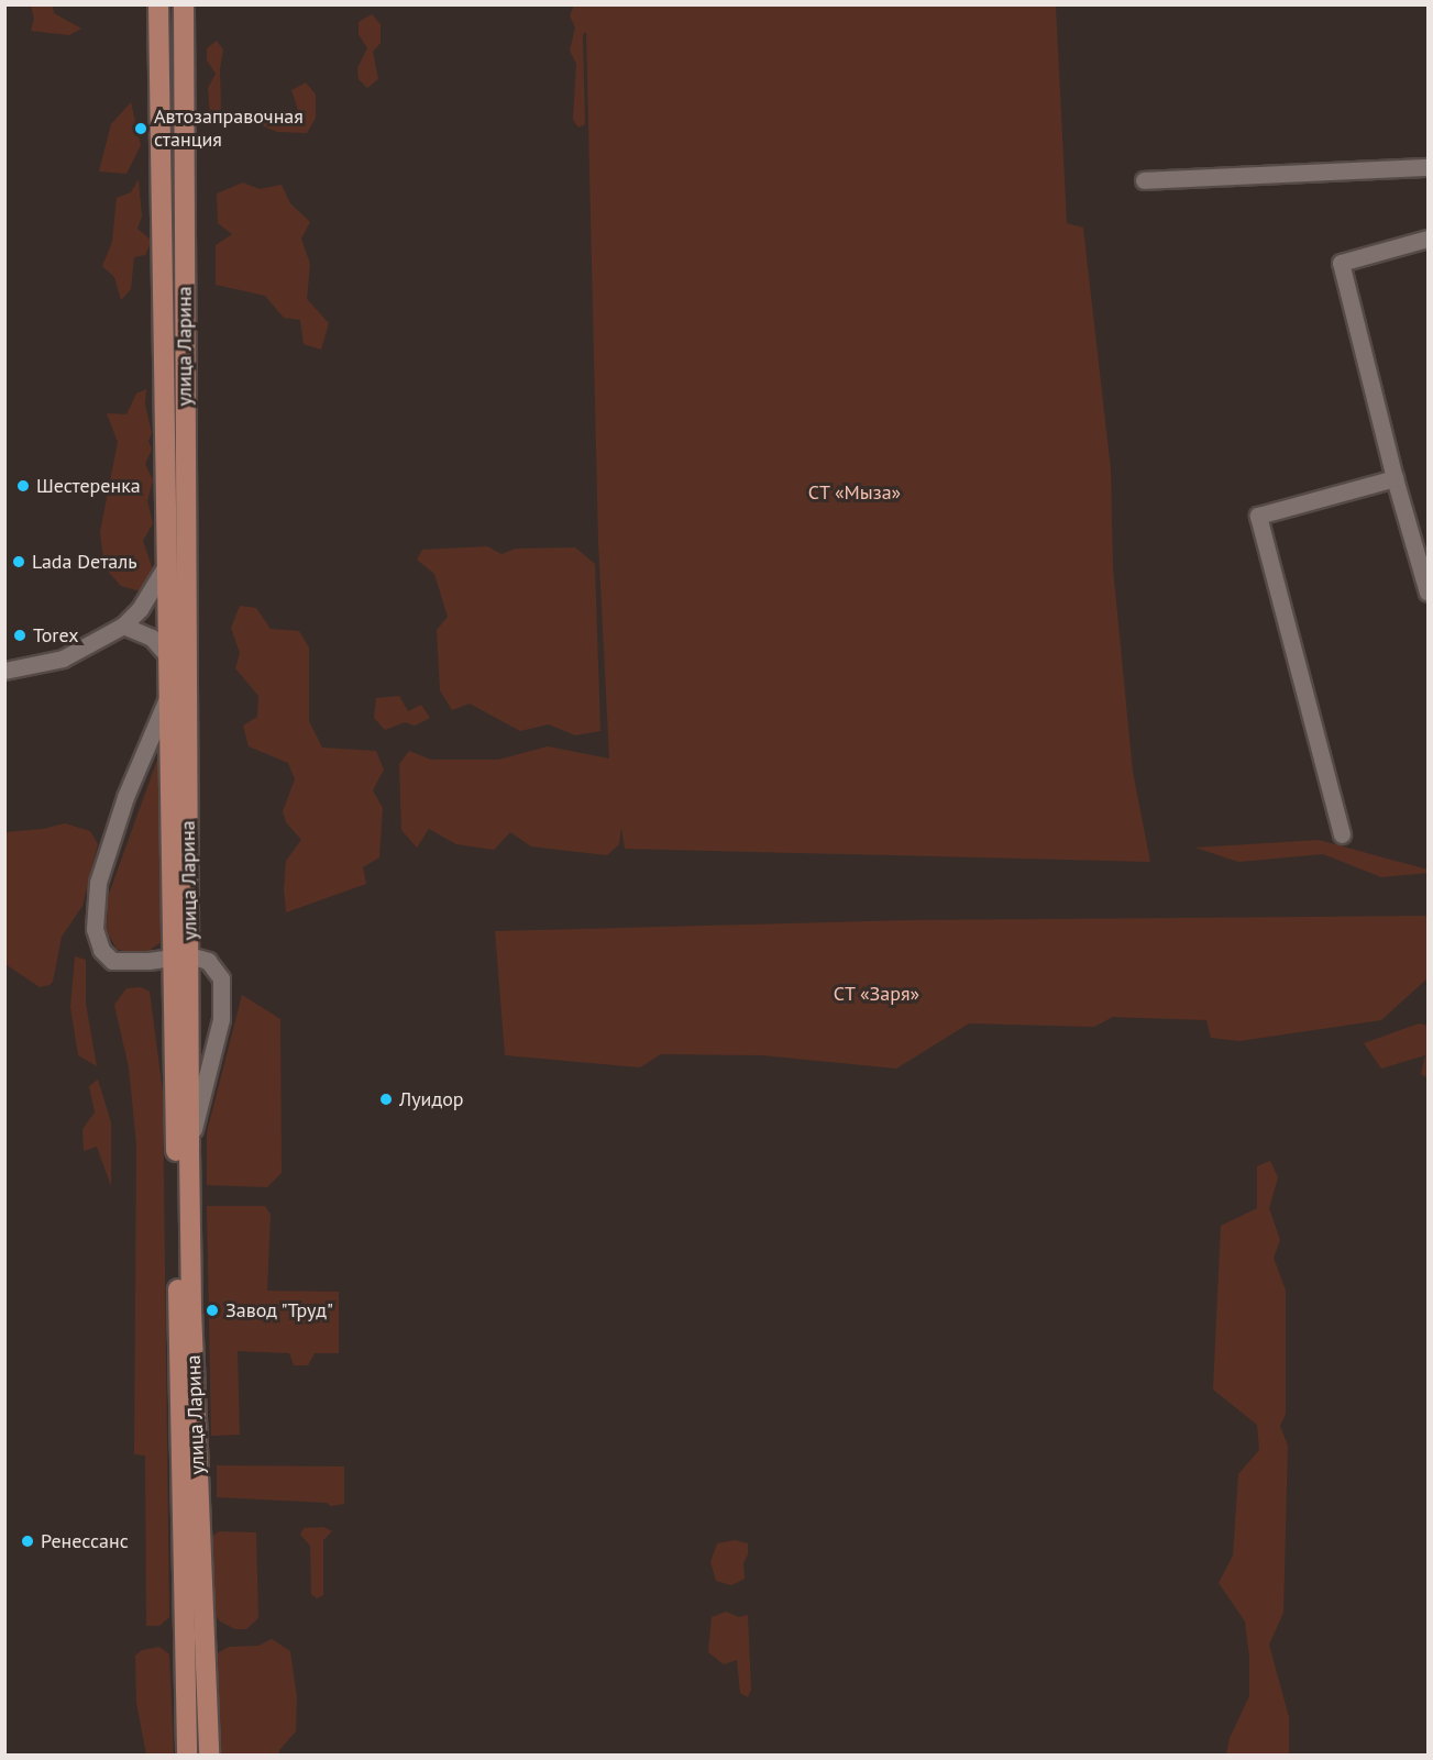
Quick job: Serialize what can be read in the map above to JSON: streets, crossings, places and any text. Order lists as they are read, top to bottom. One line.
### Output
{"streets":{"main road":["улица Ларина"]},"parks":["СТ «Мыза»","СТ «Заря»"],"places":["Автозаправочная станция","Шестеренка","Lada Dеталь","Torex","Луидор","Завод \"Труд\"","Ренессанс"]}
